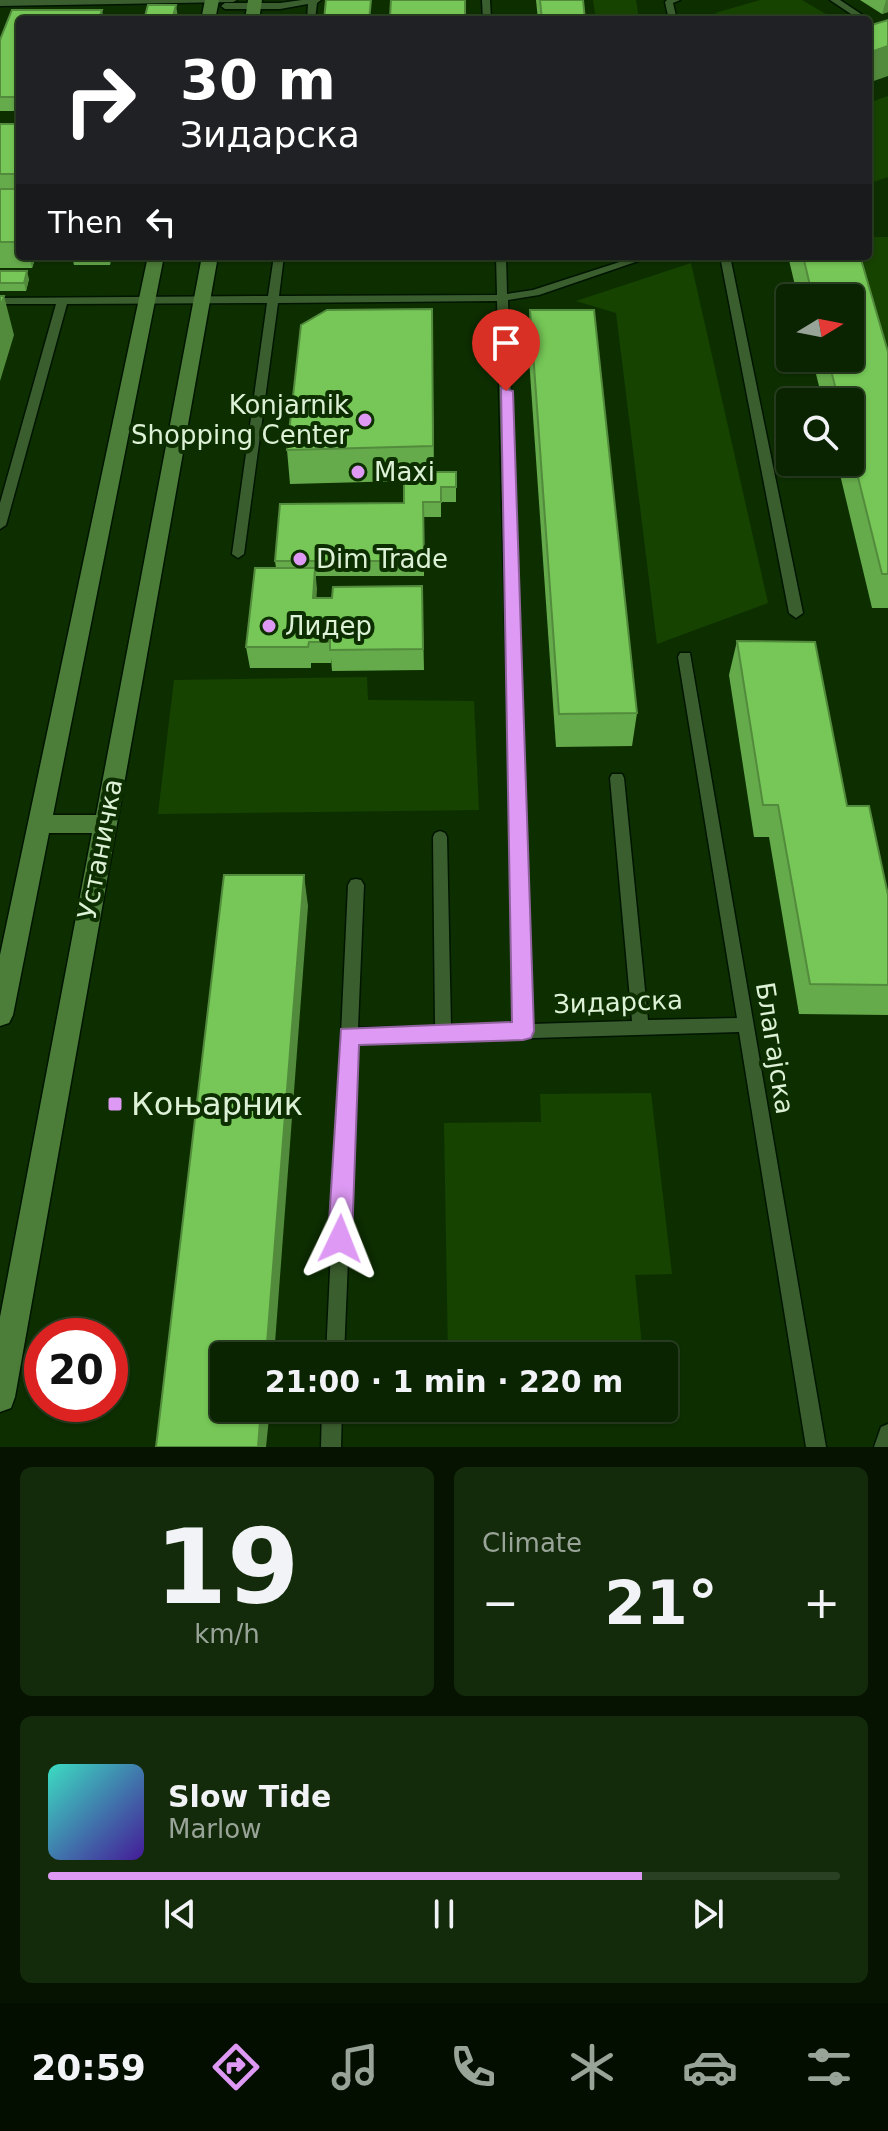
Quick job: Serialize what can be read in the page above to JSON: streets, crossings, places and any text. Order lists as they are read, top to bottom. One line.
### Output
{"streets":{"main road":["Устаничка"],"lane":["Зидарска","Благајска"]},"crossings":[["Зидарска","Благајска"]],"places":{"other":["Konjarnik Shopping Center","Maxi","Dim Trade","Лидер"],"transit":["Коњарник"]},"north":"right","page":{"turn":["30 m","Зидарска"],"then":"Then","limit":"20","trip":"21:00 · 1 min · 220 m","tile":[["19","km/h"],"Climate"],"heat":["−","21°","+"],"song":["Slow Tide","Marlow"],"tabs":"20:59"}}
